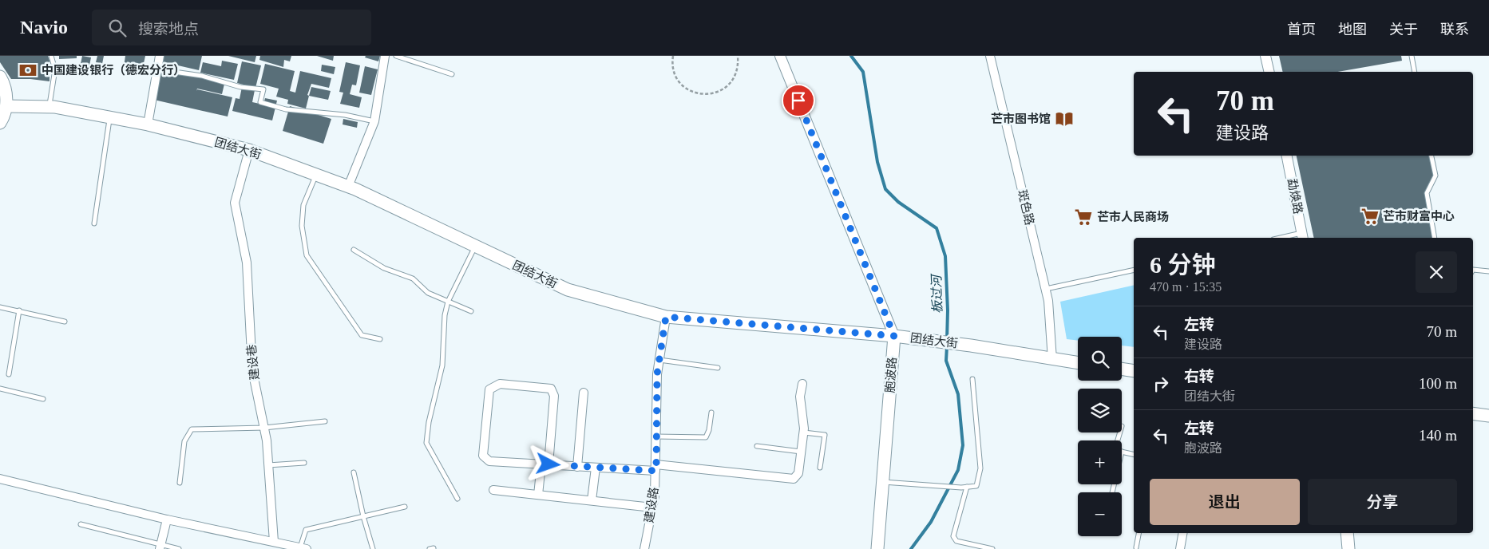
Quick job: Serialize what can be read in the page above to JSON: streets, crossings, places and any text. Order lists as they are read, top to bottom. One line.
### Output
{"streets":{"main road":["团结大街","胞波路"],"street":["勐焕路","斑色路","建设巷","建设路"]},"crossings":[["团结大街","斑色路"],["团结大街","建设巷"],["团结大街","胞波路"],["团结大街","建设路"]],"water":["板过河"],"places":{"bank":["中国建设银行（德宏分行）"],"library":["芒市图书馆"],"supermarket":["芒市财富中心","芒市人民商场"]},"page":{"header":"Navio","search":"搜索地点","nav":["首页","地图","关于","联系"],"turn":["70 m","建设路"],"heading":["6 分钟","470 m · 15:35"],"list":[{"name":"左转","note":"建设路","value":"70 m"},{"name":"右转","note":"团结大街","value":"100 m"},{"name":"左转","note":"胞波路","value":"140 m"}],"map_buttons":["+","−"],"buttons":["退出","分享"]}}
